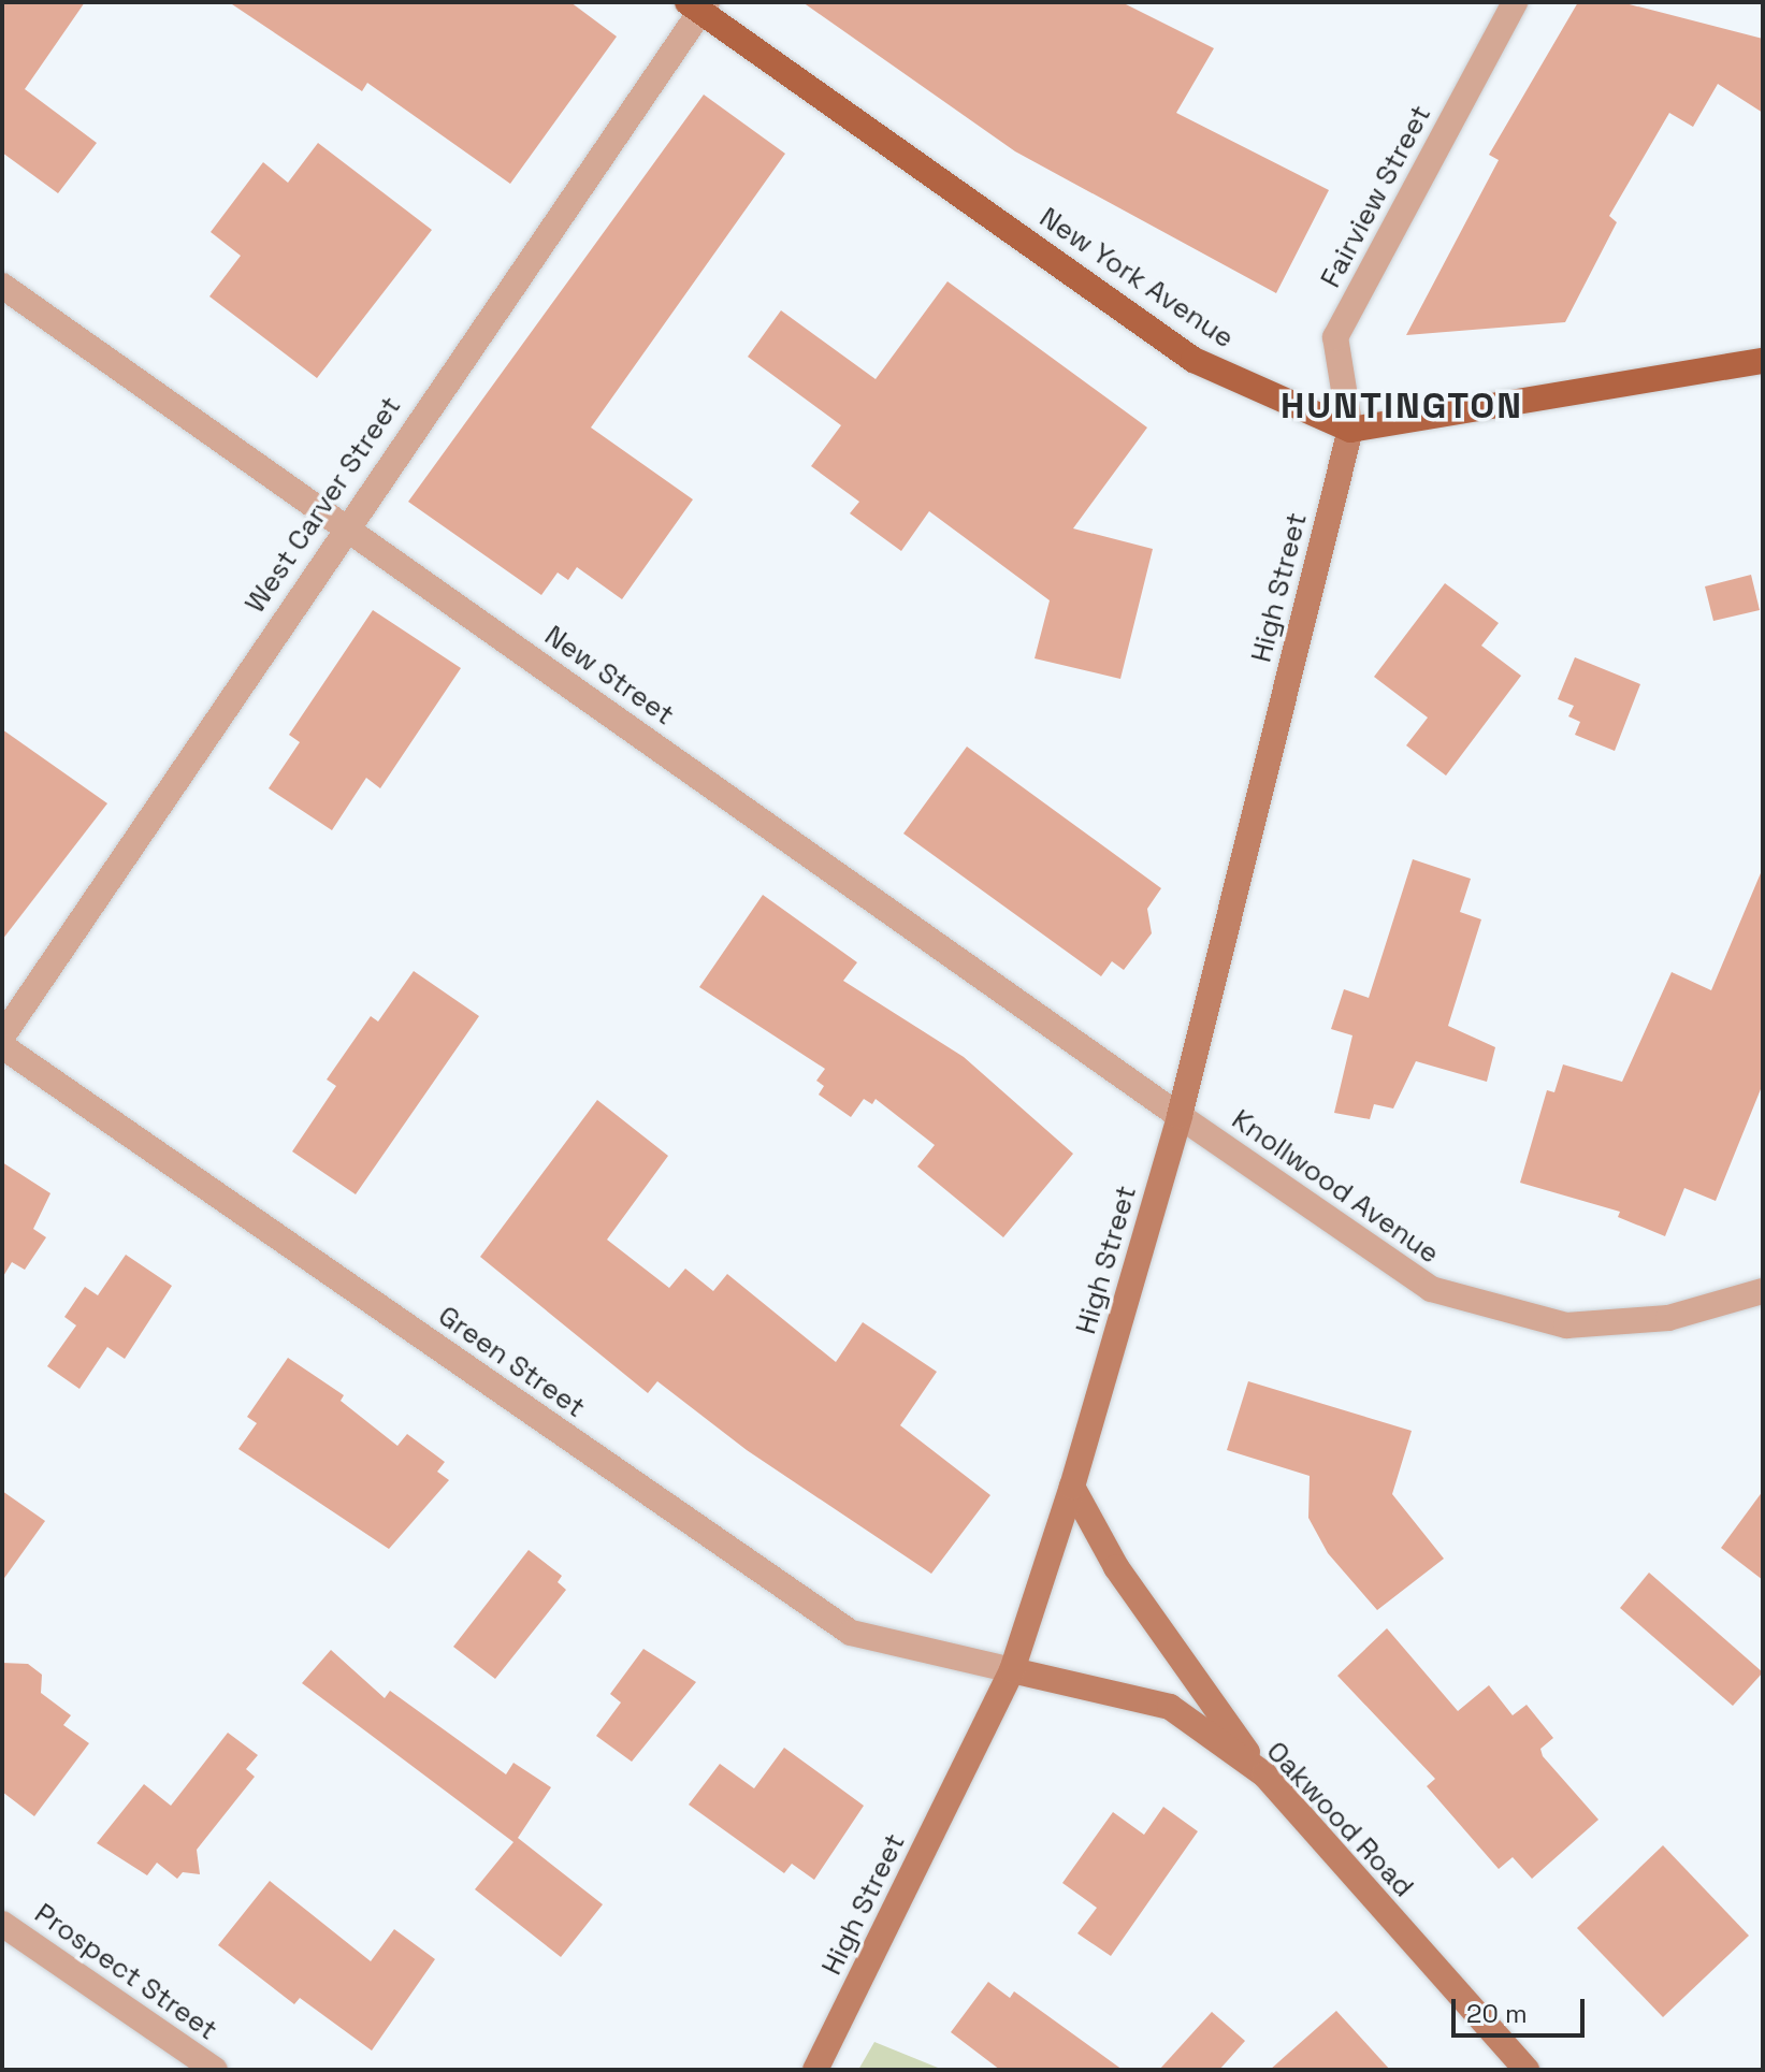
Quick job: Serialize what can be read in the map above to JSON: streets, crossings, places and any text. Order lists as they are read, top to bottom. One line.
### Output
{"streets":{"main road":["New York Avenue","High Street","Oakwood Road"],"street":["Fairview Street","West Carver Street","New Street","Knollwood Avenue","Green Street","Prospect Street"]},"crossings":[["Fairview Street","New York Avenue"],["Fairview Street","High Street"],["New York Avenue","West Carver Street"],["New York Avenue","High Street"],["West Carver Street","New Street"],["High Street","New Street"],["High Street","Knollwood Avenue"],["High Street","Green Street"],["High Street","Oakwood Road"],["New Street","Knollwood Avenue"],["Green Street","Oakwood Road"]],"districts":["HUNTINGTON"],"scale_bar":"20 m"}
